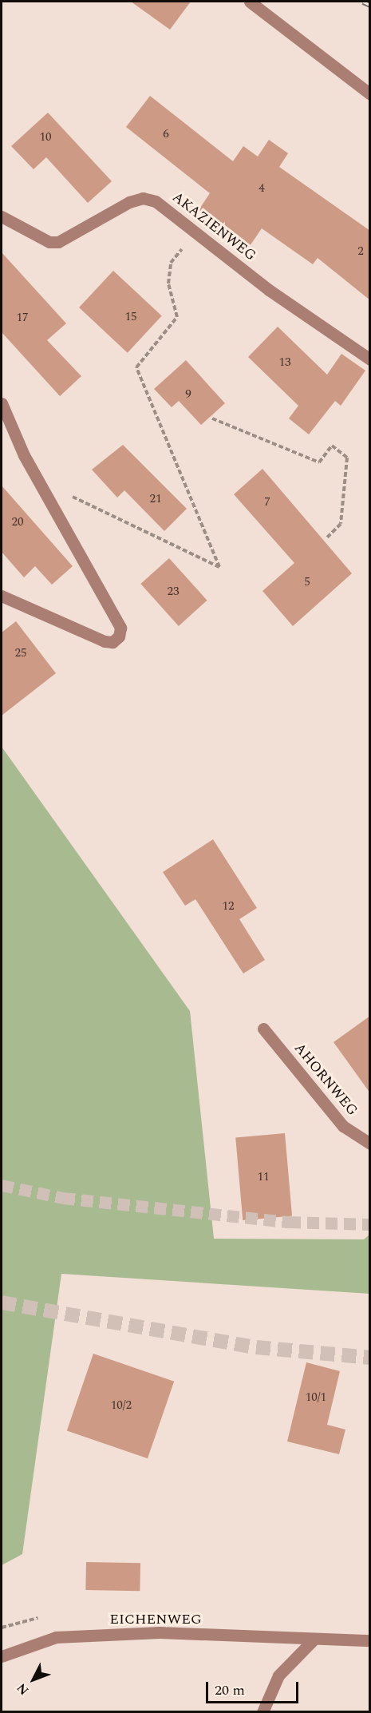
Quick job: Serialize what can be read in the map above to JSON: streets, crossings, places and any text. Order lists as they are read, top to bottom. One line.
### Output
{"streets":{"street":["AKAZIENWEG","AHORNWEG","EICHENWEG"]},"house_numbers":["6","10","4","2","15","17","13","9","21","7","20","5","23","25","12","11","10/1","10/2"],"scale_bar":"20 m","north":"bottom left"}
